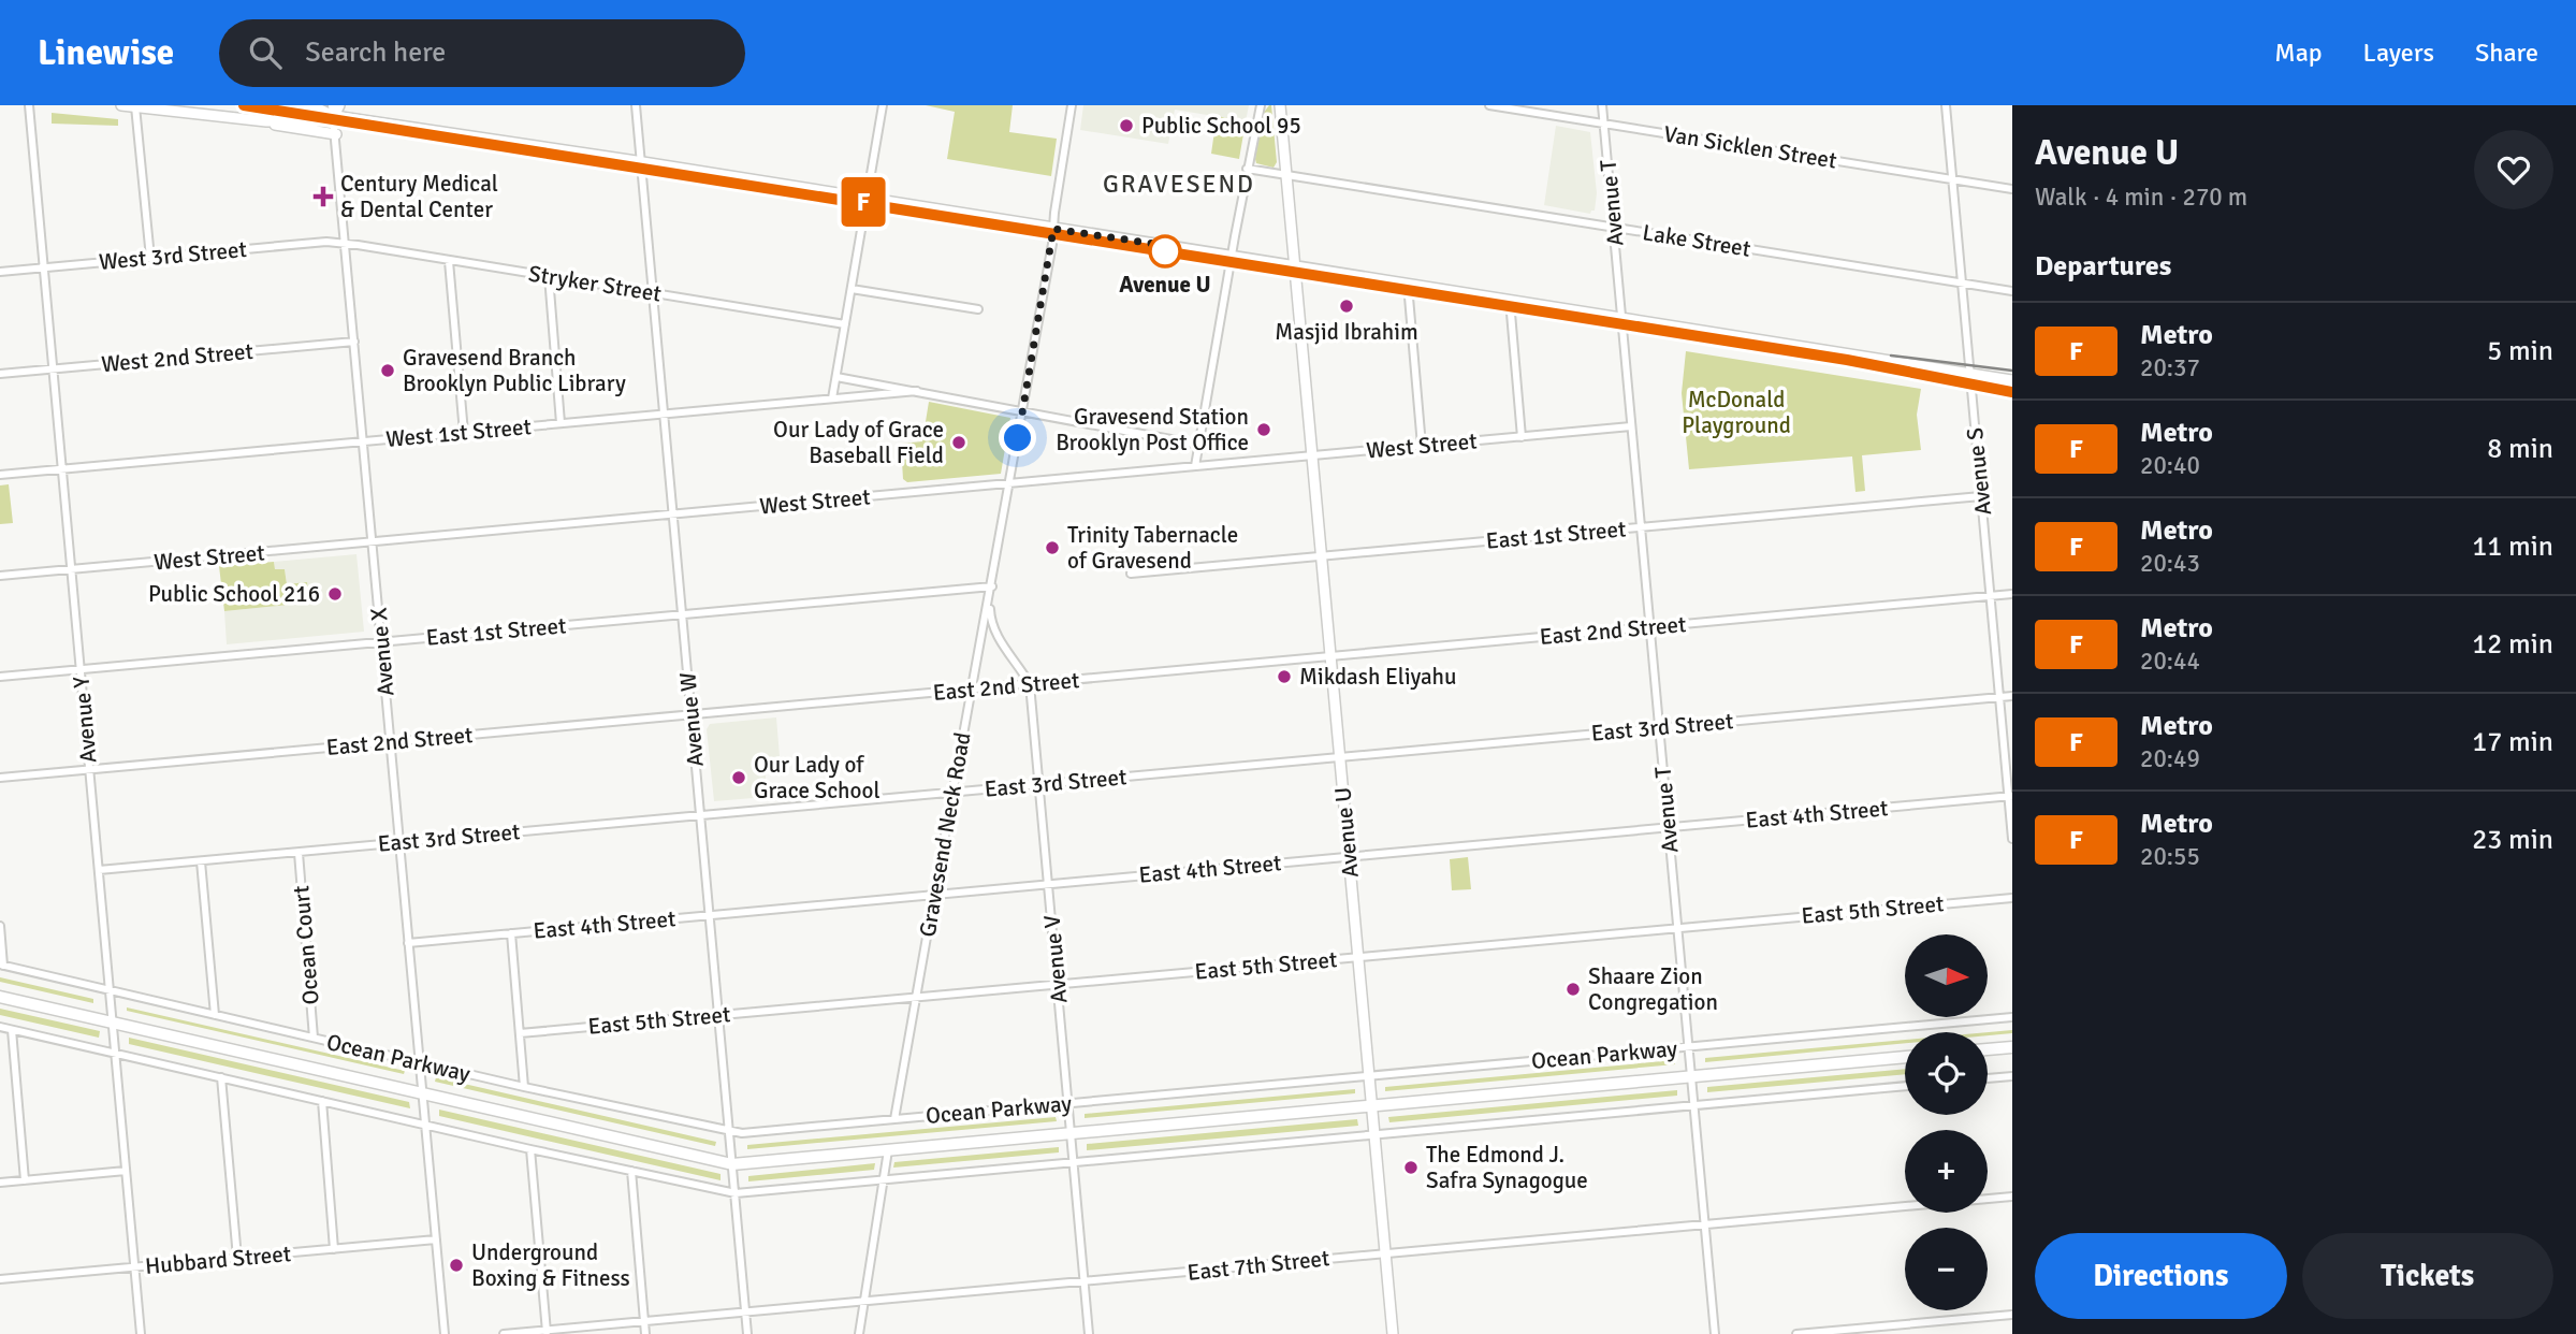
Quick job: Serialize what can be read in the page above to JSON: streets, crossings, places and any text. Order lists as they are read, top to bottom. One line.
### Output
{"streets":{"main road":["Avenue U","Ocean Parkway"],"street":["Van Sicklen Street","Avenue T","Lake Street","West 3rd Street","Stryker Street","West 2nd Street","West 1st Street","West Street","Avenue S","East 1st Street","East 2nd Street","Avenue X","Avenue Y","Avenue W","East 3rd Street","East 4th Street","Gravesend Neck Road","East 5th Street","Ocean Court","Avenue V","Hubbard Street","East 7th Street"]},"crossings":[["Van Sicklen Street","Avenue T"],["Van Sicklen Street","Avenue S"],["Avenue T","Lake Street"],["Avenue T","West Street"],["Avenue T","East 1st Street"],["Avenue T","East 2nd Street"],["Avenue T","East 3rd Street"],["Avenue T","East 4th Street"],["Avenue T","East 5th Street"],["Avenue T","Ocean Parkway"],["Avenue T","East 7th Street"],["Lake Street","Avenue S"],["Lake Street","Avenue U"],["West 3rd Street","Stryker Street"],["West 3rd Street","Avenue X"],["West 3rd Street","Avenue Y"],["Stryker Street","Avenue X"],["Stryker Street","Avenue W"],["West 2nd Street","Avenue X"],["West 2nd Street","Avenue Y"],["West 1st Street","Avenue X"],["West 1st Street","Avenue Y"],["West 1st Street","Avenue W"],["West Street","Avenue X"],["West Street","Avenue Y"],["West Street","Avenue W"],["West Street","Avenue U"],["West Street","Gravesend Neck Road"],["Avenue S","East 1st Street"],["Avenue S","East 2nd Street"],["Avenue S","East 3rd Street"],["Avenue S","East 4th Street"],["East 1st Street","Avenue X"],["East 1st Street","Avenue Y"],["East 1st Street","Avenue W"],["East 1st Street","Avenue U"],["East 1st Street","Gravesend Neck Road"],["East 2nd Street","Avenue X"],["East 2nd Street","Avenue Y"],["East 2nd Street","Avenue W"],["East 2nd Street","Avenue U"],["East 2nd Street","Gravesend Neck Road"],["East 2nd Street","Avenue V"],["Avenue X","East 3rd Street"],["Avenue X","East 4th Street"],["Avenue X","Ocean Parkway"],["Avenue X","Hubbard Street"],["Avenue Y","East 3rd Street"],["Avenue Y","Ocean Parkway"],["Avenue Y","Hubbard Street"],["Avenue W","East 3rd Street"],["Avenue W","East 4th Street"],["Avenue W","East 5th Street"],["Avenue W","Ocean Parkway"],["Avenue W","East 7th Street"],["East 3rd Street","Avenue U"],["East 3rd Street","Gravesend Neck Road"],["East 3rd Street","Ocean Court"],["East 3rd Street","Avenue V"],["East 4th Street","Avenue U"],["East 4th Street","Gravesend Neck Road"],["East 4th Street","Avenue V"],["Avenue U","East 5th Street"],["Avenue U","Ocean Parkway"],["Avenue U","East 7th Street"],["Gravesend Neck Road","East 5th Street"],["Gravesend Neck Road","Avenue V"],["Gravesend Neck Road","Ocean Parkway"],["East 5th Street","Avenue V"],["Ocean Court","Ocean Parkway"],["Avenue V","Ocean Parkway"],["Avenue V","East 7th Street"]],"districts":["GRAVESEND"],"parks":["McDonald Playground"],"places":{"other":["Public School 95","Avenue U","Masjid Ibrahim","Gravesend Branch Brooklyn Public Library","Gravesend Station Brooklyn Post Office","Our Lady of Grace Baseball Field","Trinity Tabernacle of Gravesend","Public School 216","Mikdash Eliyahu","Our Lady of Grace School","Shaare Zion Congregation","The Edmond J. Safra Synagogue","Underground Boxing & Fitness"],"health":["Century Medical & Dental Center"]},"lines":["metro line F"],"north":"right","page":{"header":"Linewise","search":"Search here","nav":["Map","Layers","Share"],"on_map":"F","heading":[["Avenue U","Walk · 4 min · 270 m"],"Departures"],"list":[{"mark":"F","name":"Metro","note":"20:37","value":"5 min"},{"mark":"F","name":"Metro","note":"20:40","value":"8 min"},{"mark":"F","name":"Metro","note":"20:43","value":"11 min"},{"mark":"F","name":"Metro","note":"20:44","value":"12 min"},{"mark":"F","name":"Metro","note":"20:49","value":"17 min"},{"mark":"F","name":"Metro","note":"20:55","value":"23 min"}],"map_buttons":["+","−"],"buttons":["Directions","Tickets"]}}
